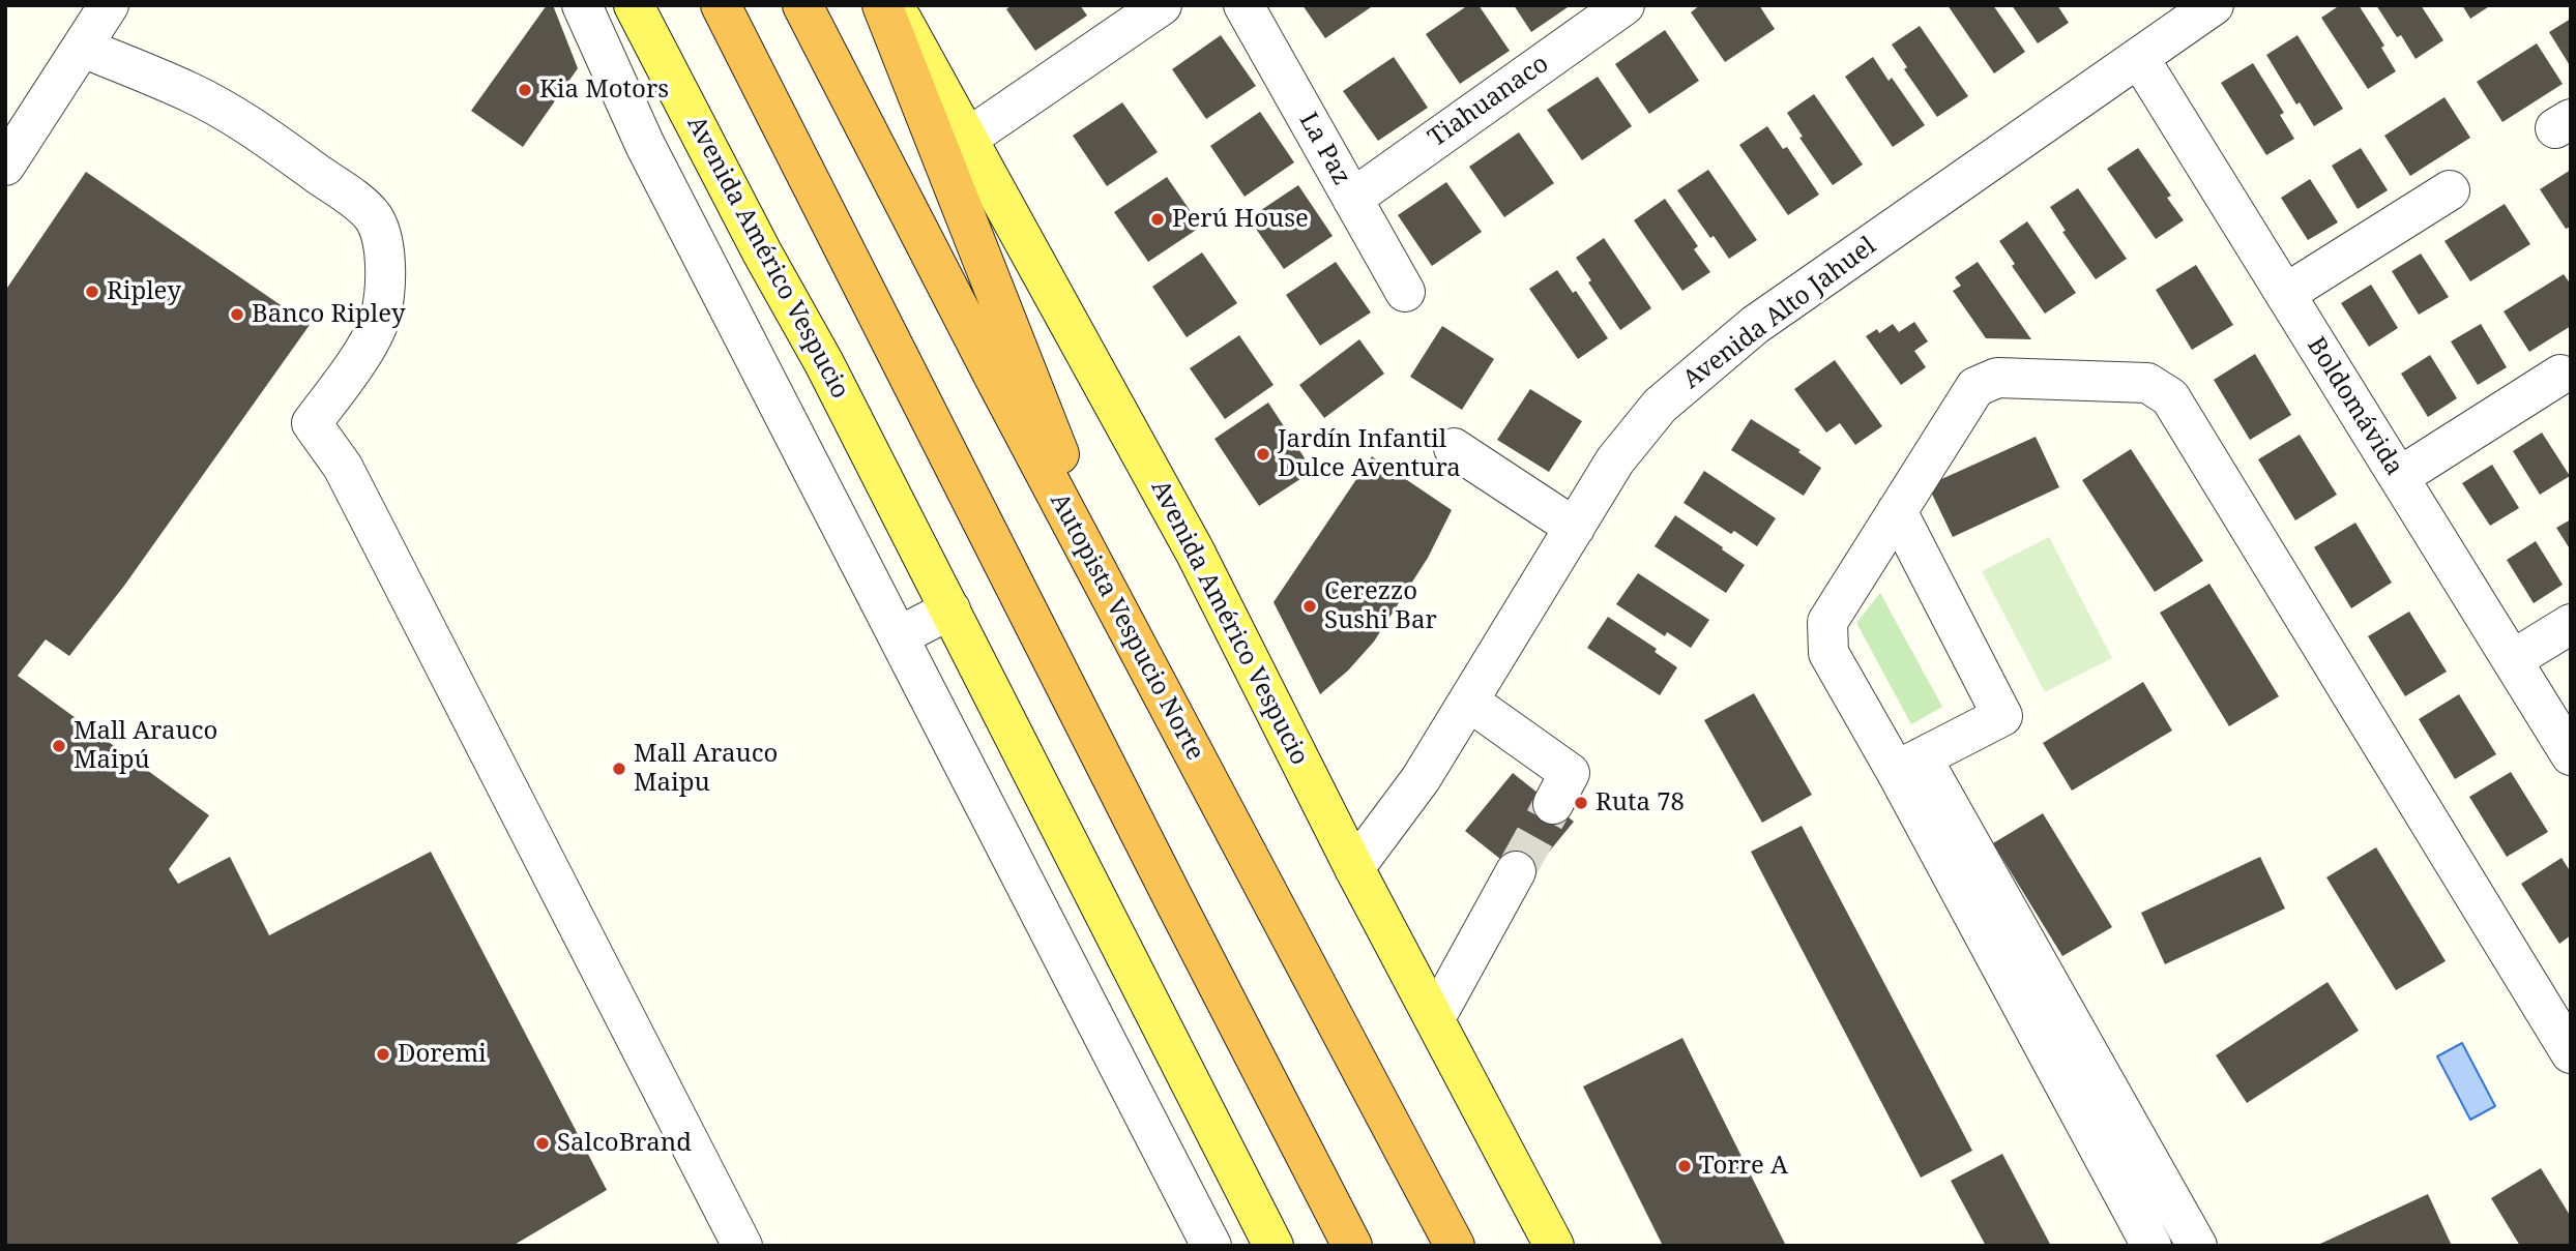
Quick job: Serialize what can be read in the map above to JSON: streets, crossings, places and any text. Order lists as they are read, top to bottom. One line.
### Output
{"streets":{"highway":["Autopista Vespucio Norte"],"main road":["Avenida Américo Vespucio"],"street":["Tiahuanaco","La Paz","Avenida Alto Jahuel","Boldomávida"]},"crossings":[["Tiahuanaco","La Paz"],["Avenida Américo Vespucio","Avenida Alto Jahuel"],["Avenida Alto Jahuel","Boldomávida"]],"places":["Kia Motors","Perú House","Ripley","Banco Ripley","Jardín Infantil Dulce Aventura","Cerezzo Sushi Bar","Mall Arauco Maipú","Mall Arauco Maipu","Ruta 78","Doremi","SalcoBrand","Torre A"]}
